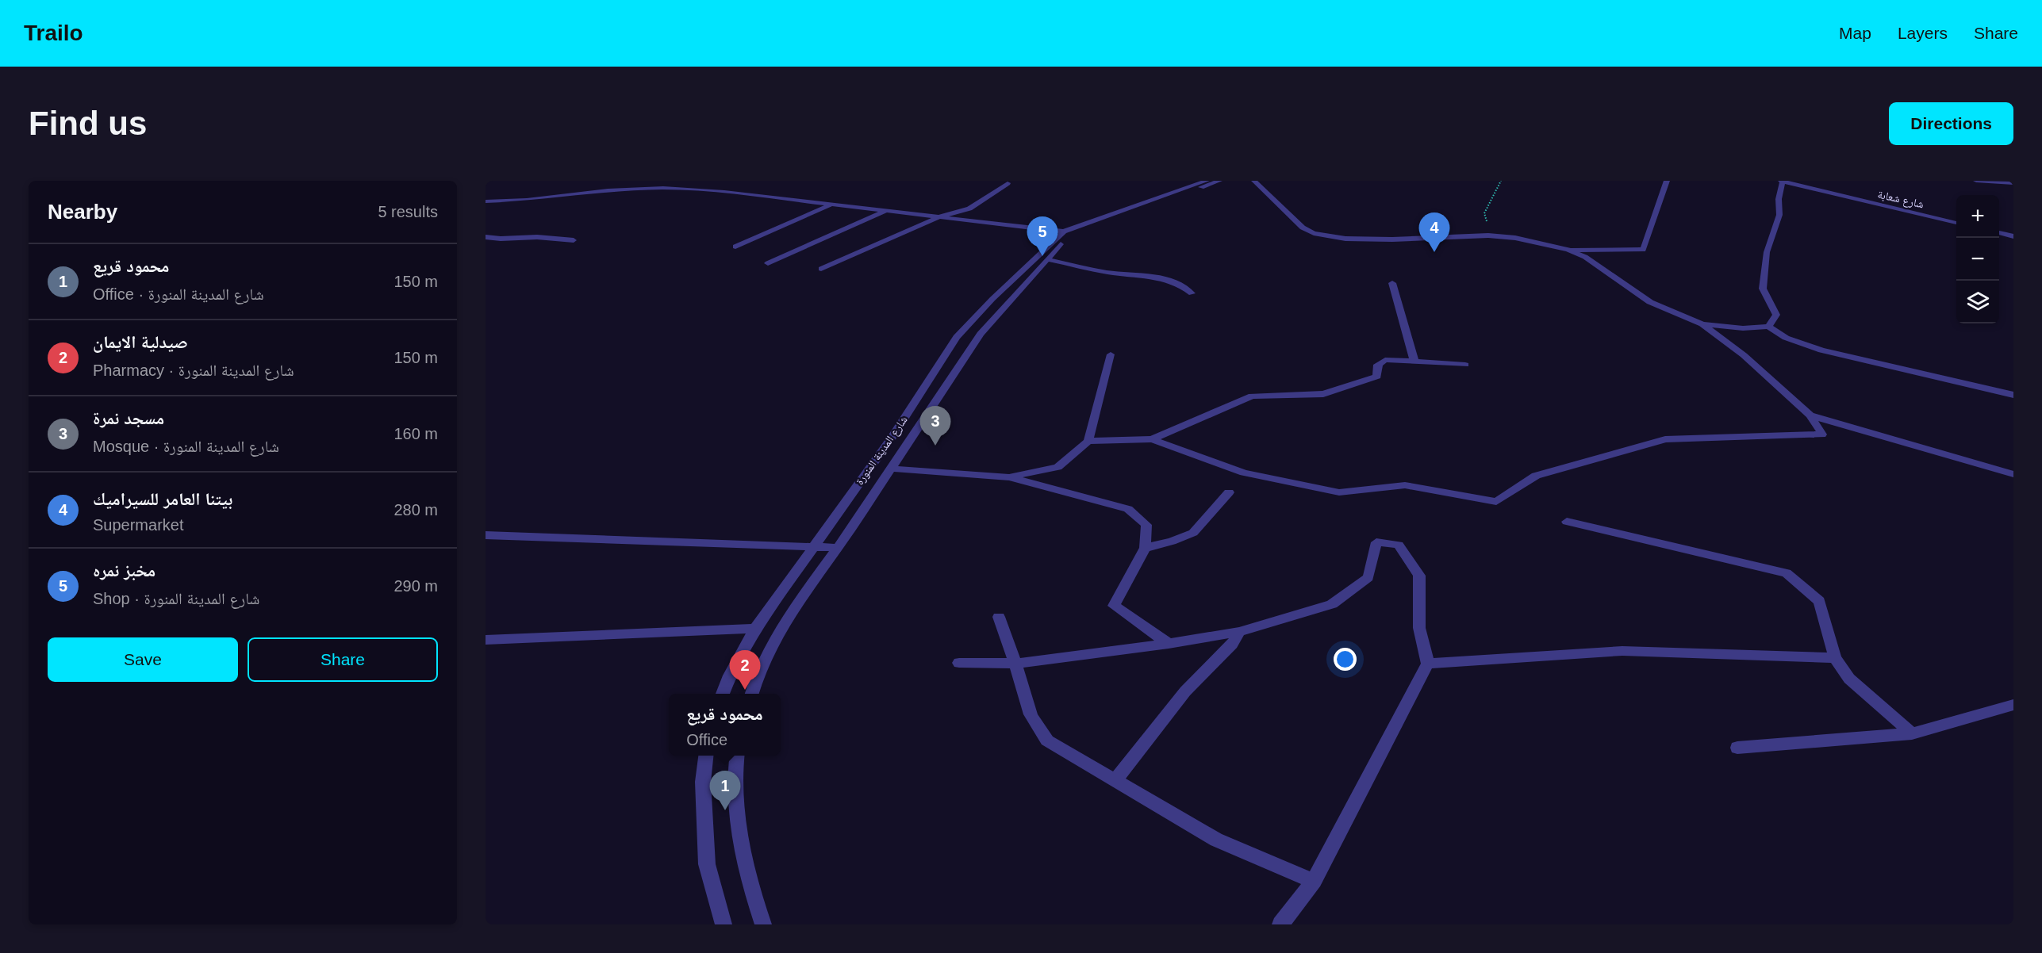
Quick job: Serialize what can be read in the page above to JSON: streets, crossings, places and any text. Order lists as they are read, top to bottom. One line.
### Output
{"streets":{"street":["شارع شعابة","شارع المدينة المنورة"]},"page":{"header":"Trailo","nav":["Map","Layers","Share"],"buttons":["Directions",["Save","Share"]],"title":"Find us","heading":["Nearby","5 results"],"map_buttons":["+","−"],"pins":["4","5","3","2","1"],"list":[{"mark":"1","name":"محمود قريع","note":"Office · شارع المدينة المنورة","value":"150 m"},{"mark":"2","name":"صيدلية الايمان","note":"Pharmacy · شارع المدينة المنورة","value":"150 m"},{"mark":"3","name":"مسجد نمرة","note":"Mosque · شارع المدينة المنورة","value":"160 m"},{"mark":"4","name":"بيتنا العامر للسيراميك","note":"Supermarket","value":"280 m"},{"mark":"5","name":"مخبز نمره","note":"Shop · شارع المدينة المنورة","value":"290 m"}],"popup":["محمود قريع","Office"]}}
